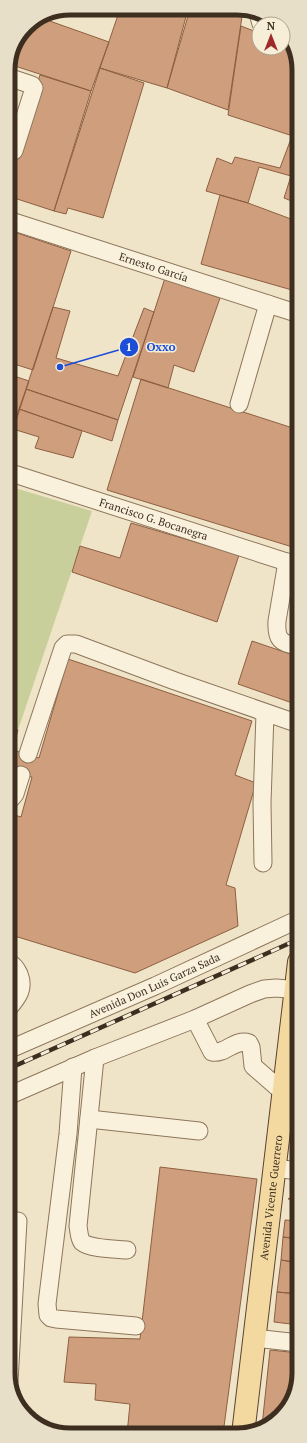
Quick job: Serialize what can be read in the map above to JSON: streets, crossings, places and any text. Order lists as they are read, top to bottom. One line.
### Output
{"streets":{"main road":["Avenida Vicente Guerrero"],"street":["Ernesto García","Francisco G. Bocanegra","Avenida Don Luis Garza Sada"]},"places":["Oxxo"],"north":"top"}
